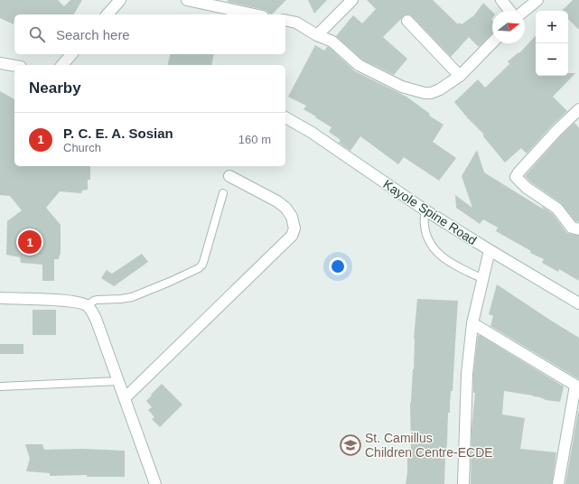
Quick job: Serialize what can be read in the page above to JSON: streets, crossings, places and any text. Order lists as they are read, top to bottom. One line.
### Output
{"streets":{"street":["Kayole Spine Road"]},"places":{"school or university":["St. Camillus Children Centre-ECDE"]},"north":"right","page":{"map_buttons":["+","−"],"search":"Search here","heading":"Nearby","list":[{"mark":"1","name":"P. C. E. A. Sosian","note":"Church","value":"160 m"}],"pins":"1"}}
